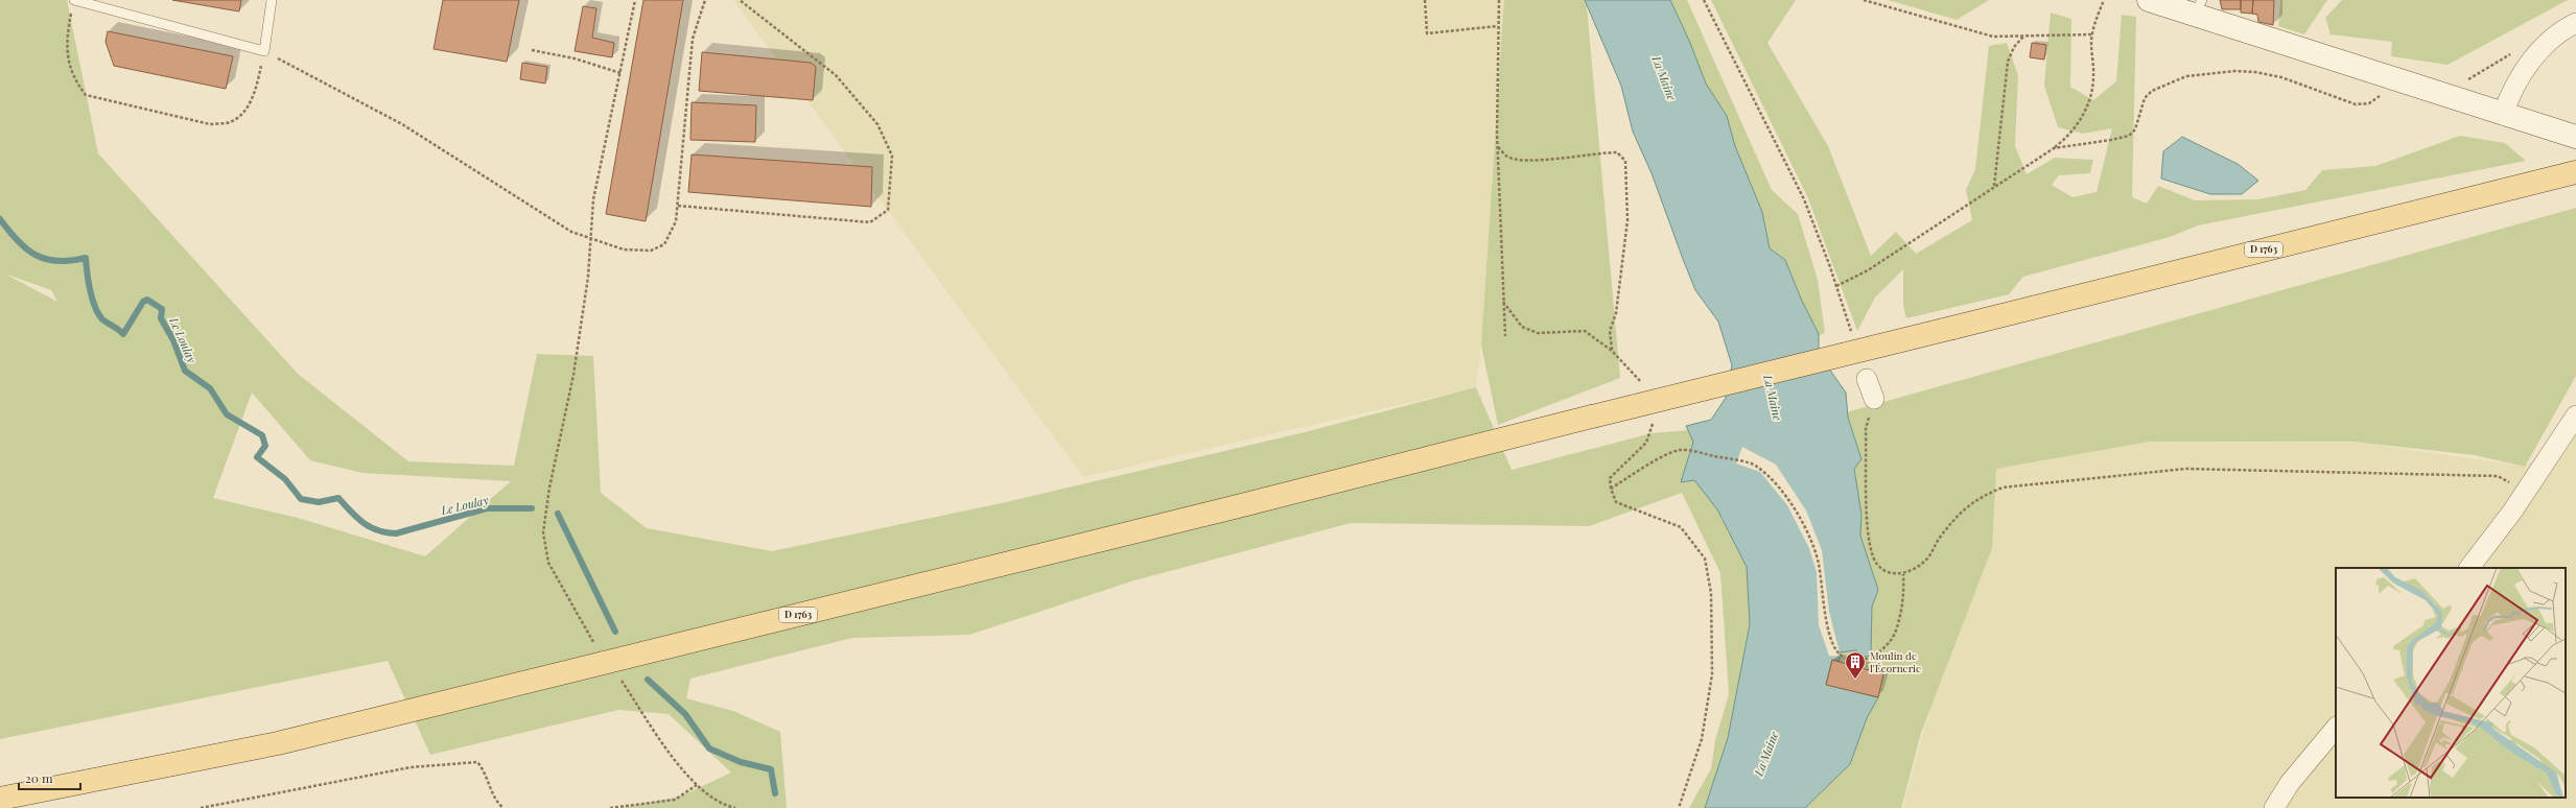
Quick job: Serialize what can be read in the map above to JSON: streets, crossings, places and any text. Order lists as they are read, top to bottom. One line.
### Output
{"streets":{"main road":["D 1763"]},"water":["La Maine","Le Loulay"],"places":{"building":["Moulin de l'Écornerie"]},"scale_bar":"20 m"}
